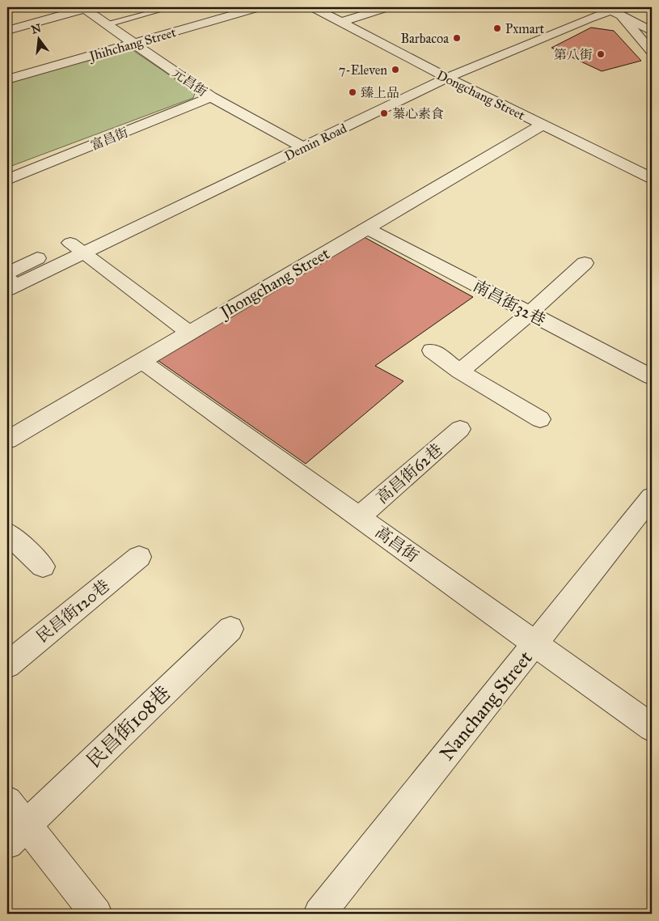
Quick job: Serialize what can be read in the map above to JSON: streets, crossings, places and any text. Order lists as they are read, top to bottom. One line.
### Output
{"streets":{"street":["Jhihchang Street","元昌街","Dongchang Street","富昌街","Demin Road","Jhongchang Street","南昌街32巷","高昌街62巷","高昌街","民昌街120巷","Nanchang Street","民昌街108巷"]},"crossings":[["Jhihchang Street","元昌街"],["元昌街","富昌街"],["元昌街","Demin Road"],["Dongchang Street","Demin Road"],["Dongchang Street","Jhongchang Street"],["Jhongchang Street","南昌街32巷"],["Jhongchang Street","高昌街"],["高昌街62巷","高昌街"],["高昌街","Nanchang Street"]],"places":["Pxmart","Barbacoa","第八街","7-Eleven","臻上品","蓁心素食"],"north":"top"}
